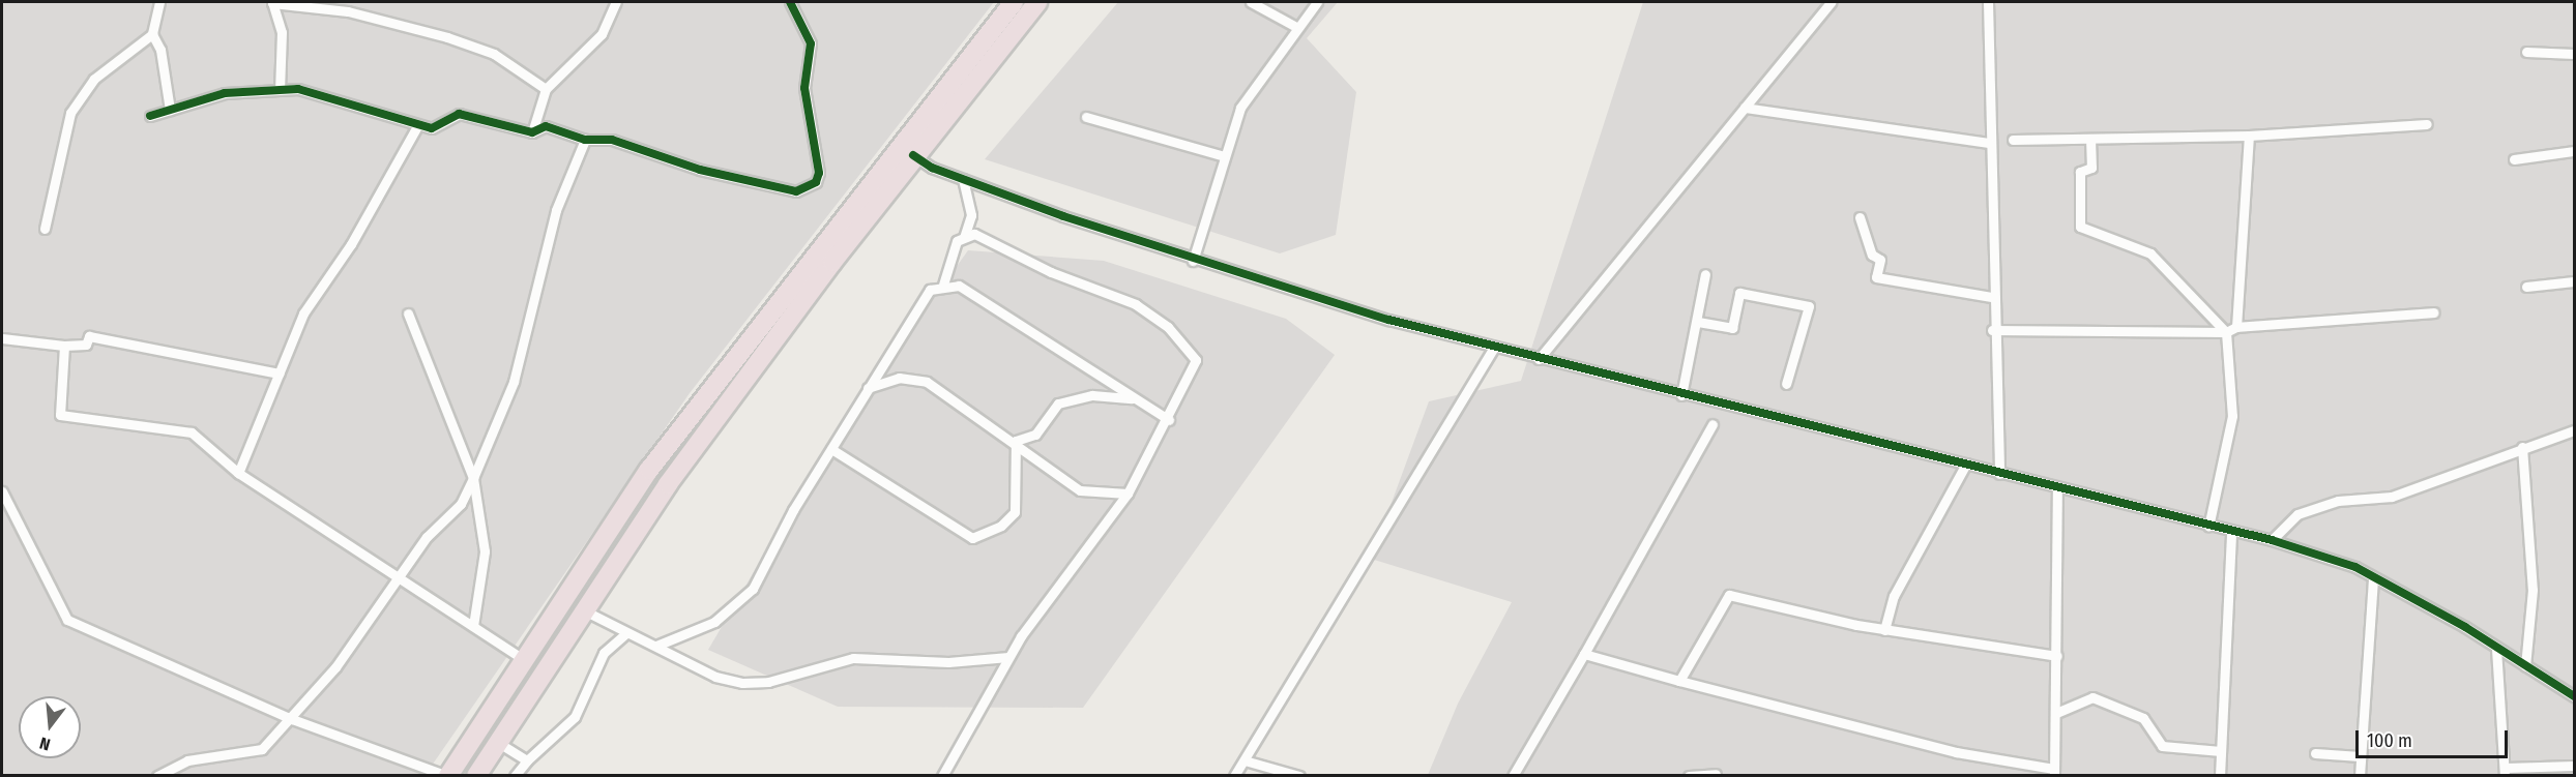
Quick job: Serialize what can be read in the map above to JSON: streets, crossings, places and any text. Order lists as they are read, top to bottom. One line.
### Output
{"scale_bar":"100 m","north":"bottom"}
